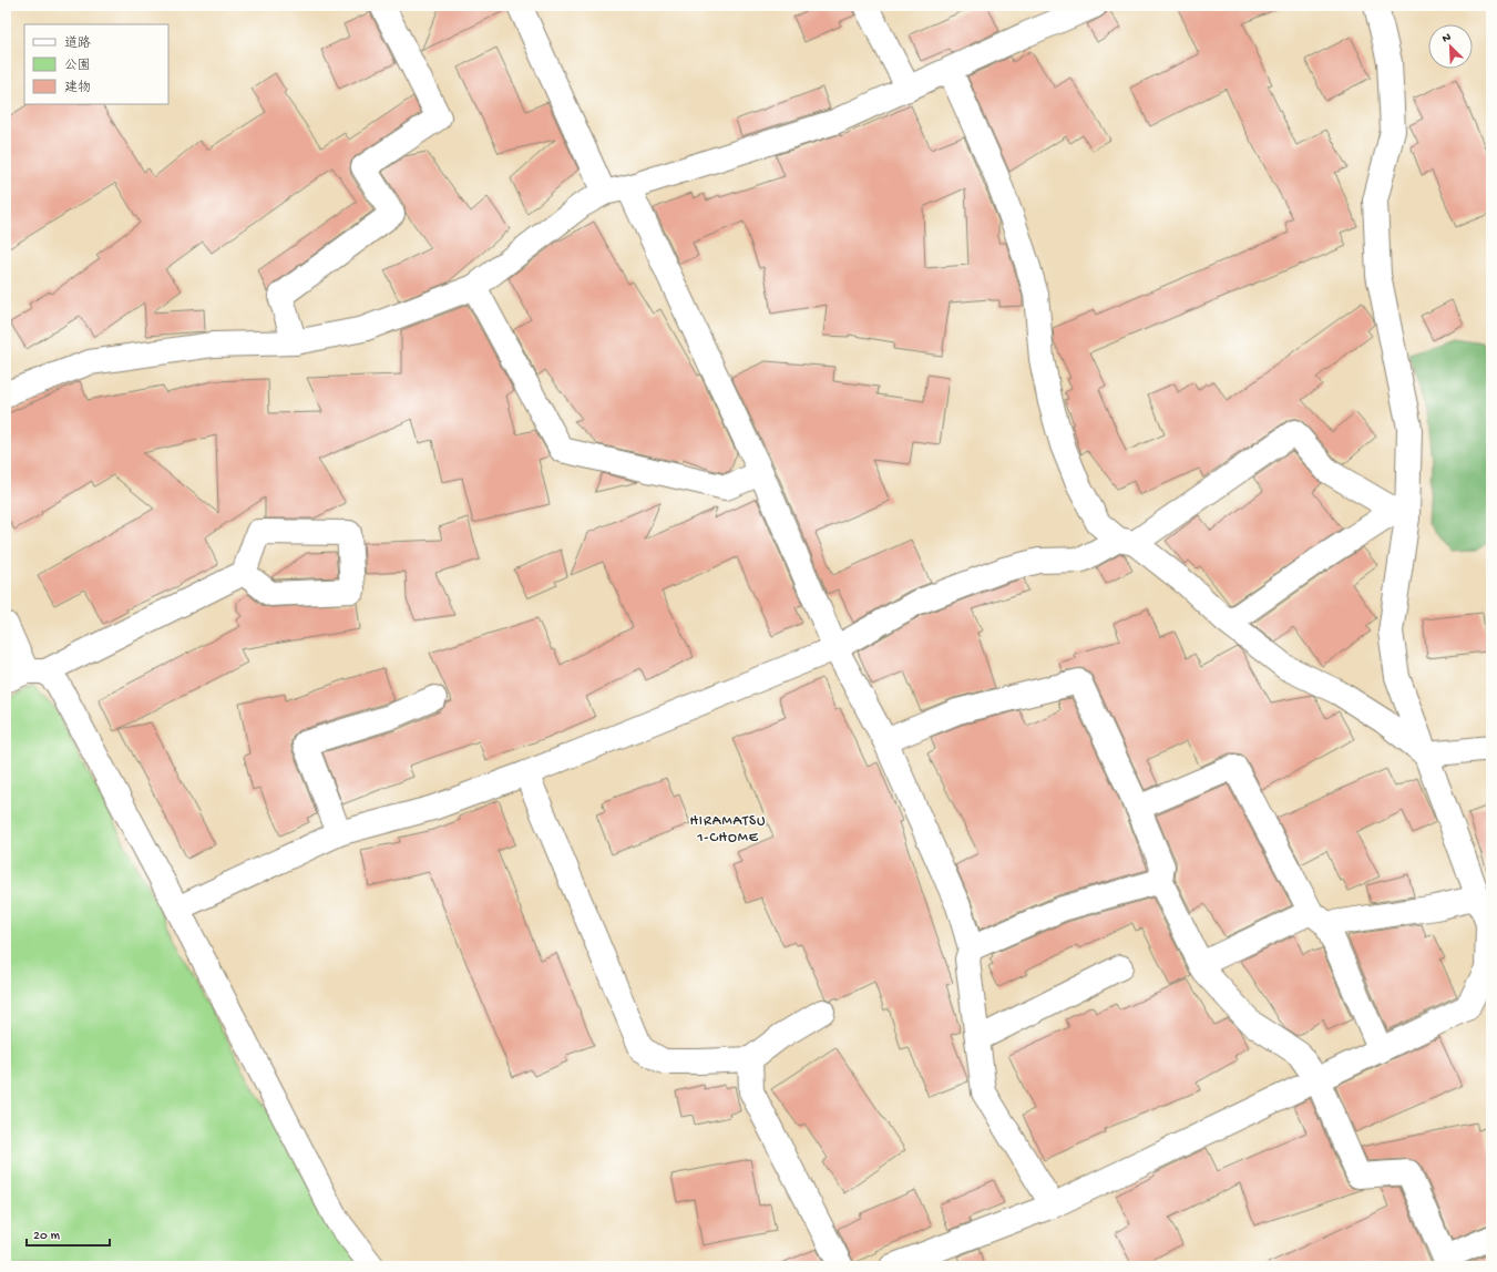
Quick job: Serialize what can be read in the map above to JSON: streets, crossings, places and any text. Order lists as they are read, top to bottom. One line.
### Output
{"districts":["HIRAMATSU 1-CHOME"],"legend":["道路","公園","建物"],"scale_bar":"20 m","north":"top left"}
